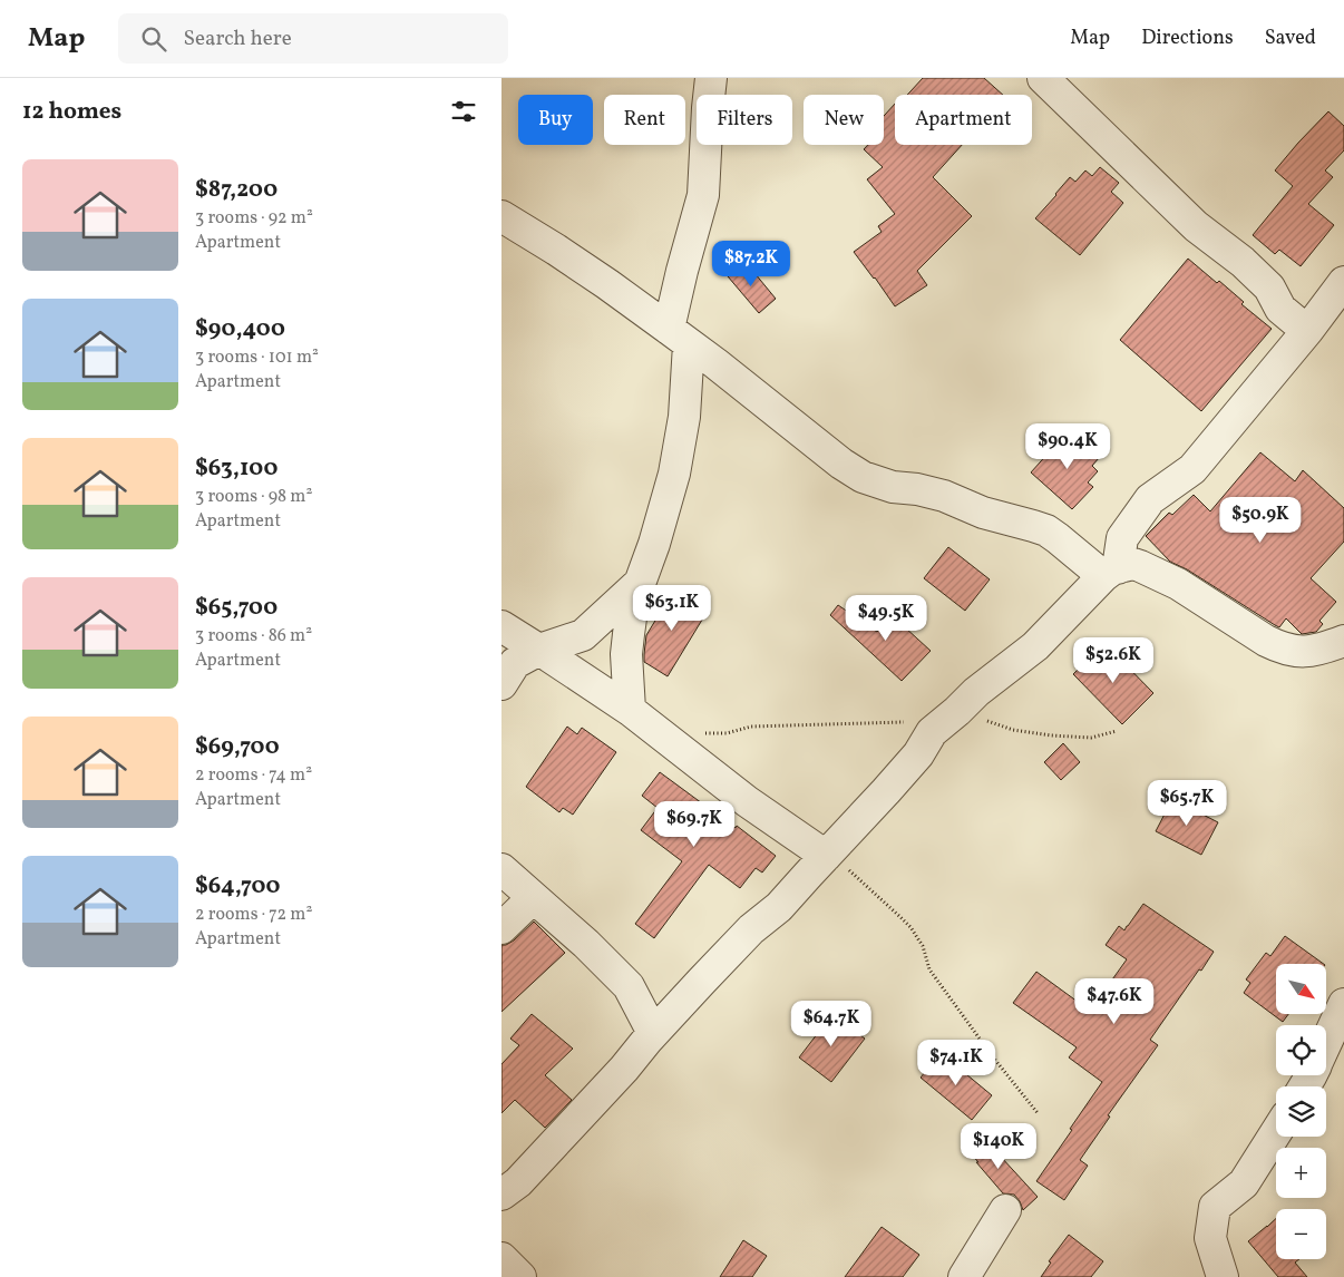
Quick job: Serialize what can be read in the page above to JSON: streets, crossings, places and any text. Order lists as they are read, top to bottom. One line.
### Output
{"north":"bottom right","page":{"header":"Map","search":"Search here","nav":["Map","Directions","Saved"],"heading":"12 homes","chip":["Buy","Rent","Filters","New","Apartment"],"list":[{"name":"$87,200","note":"3 rooms · 92 m² · Apartment"},{"name":"$90,400","note":"3 rooms · 101 m² · Apartment"},{"name":"$63,100","note":"3 rooms · 98 m² · Apartment"},{"name":"$65,700","note":"3 rooms · 86 m² · Apartment"},{"name":"$69,700","note":"2 rooms · 74 m² · Apartment"},{"name":"$64,700","note":"2 rooms · 72 m² · Apartment"}],"price":["$87.2K","$90.4K","$50.9K","$63.1K","$49.5K","$52.6K","$65.7K","$69.7K","$47.6K","$64.7K","$74.1K","$140K"],"map_buttons":["+","−"]}}
